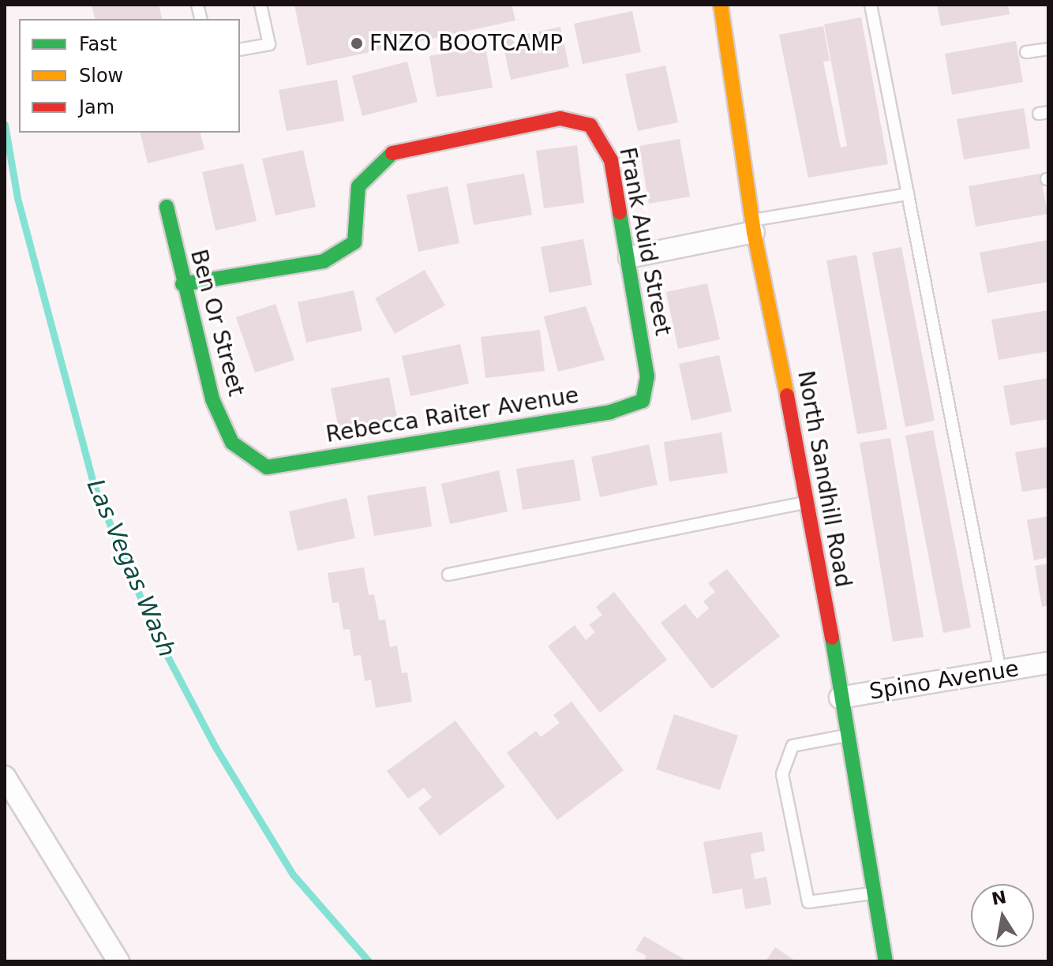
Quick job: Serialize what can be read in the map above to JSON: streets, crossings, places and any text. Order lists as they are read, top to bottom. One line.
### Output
{"streets":{"street":["Frank Auid Street","Ben Or Street","Rebecca Raiter Avenue","North Sandhill Road","Spino Avenue"]},"crossings":[["Frank Auid Street","Ben Or Street"],["Frank Auid Street","Rebecca Raiter Avenue"],["Ben Or Street","Rebecca Raiter Avenue"],["North Sandhill Road","Spino Avenue"]],"water":["Las Vegas Wash"],"places":["FNZO BOOTCAMP"],"legend":["Fast","Slow","Jam"],"north":"top"}
